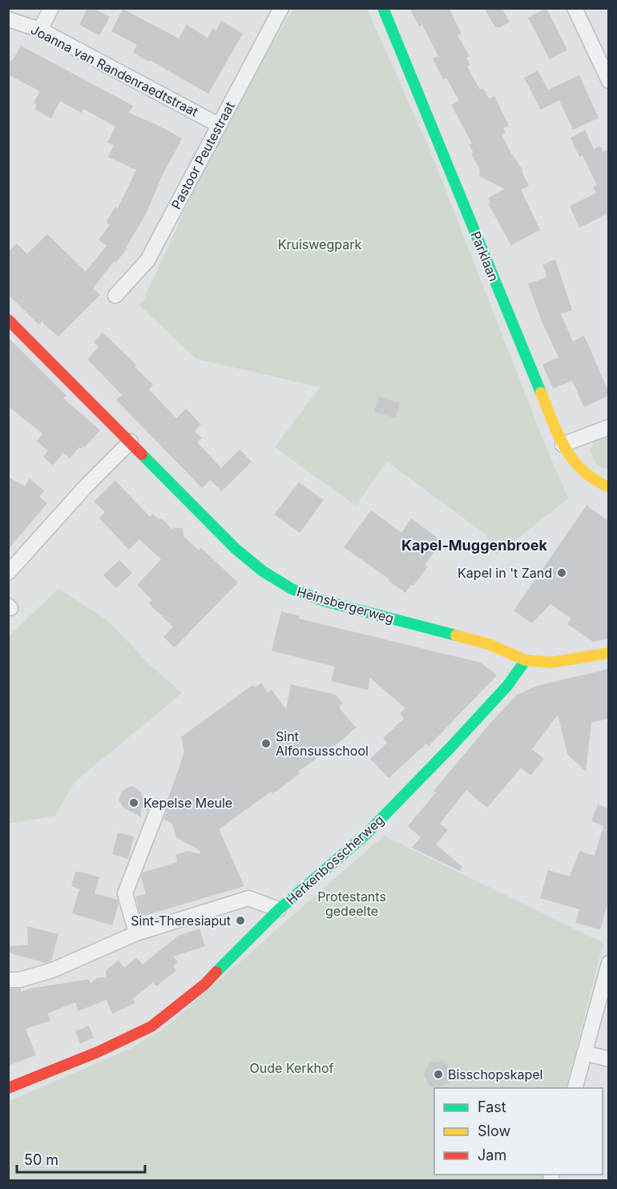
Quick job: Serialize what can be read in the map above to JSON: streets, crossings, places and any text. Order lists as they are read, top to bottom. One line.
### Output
{"streets":{"street":["Joanna van Randenraedtstraat","Pastoor Peutestraat","Parklaan","Heinsbergerweg","Herkenbosscherweg"]},"crossings":[["Joanna van Randenraedtstraat","Pastoor Peutestraat"],["Heinsbergerweg","Herkenbosscherweg"]],"districts":["Kapel-Muggenbroek"],"parks":["Kruiswegpark","Protestants gedeelte","Oude Kerkhof"],"places":["Kapel in 't Zand","Sint Alfonsusschool","Kepelse Meule","Sint-Theresiaput","Bisschopskapel"],"legend":["Fast","Slow","Jam"],"scale_bar":"50 m"}
